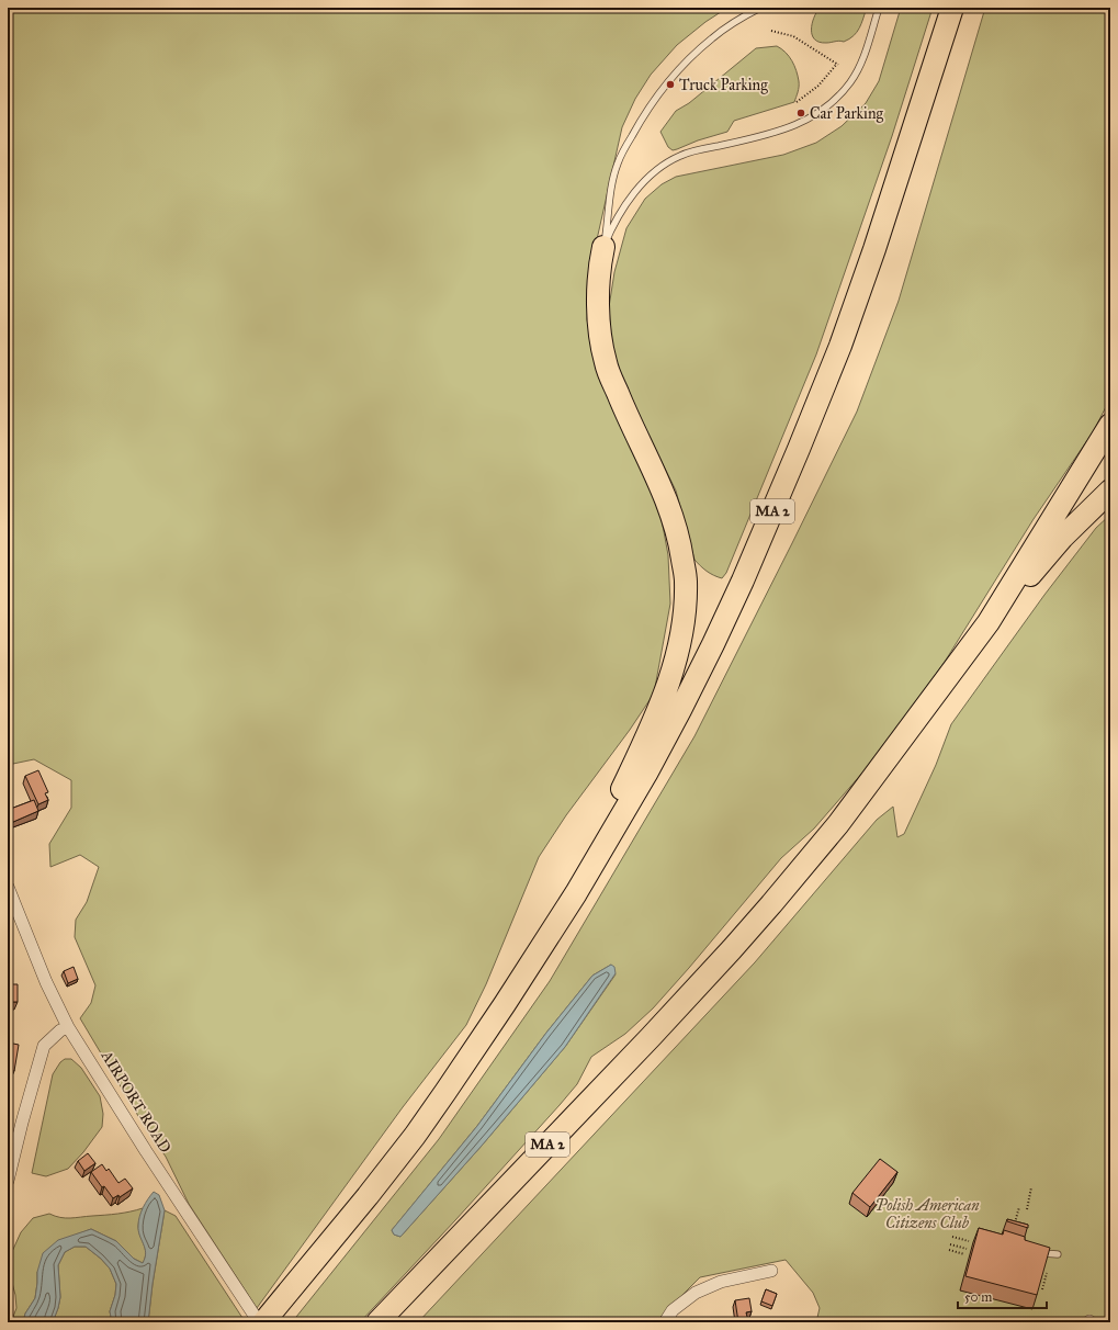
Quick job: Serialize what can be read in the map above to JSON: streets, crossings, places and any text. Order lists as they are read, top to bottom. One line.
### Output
{"streets":{"highway":["MA 2"],"street":["AIRPORT ROAD"]},"crossings":[["MA 2","AIRPORT ROAD"]],"parks":["Polish American Citizens Club"],"places":["Truck Parking","Car Parking"],"scale_bar":"50 m"}
